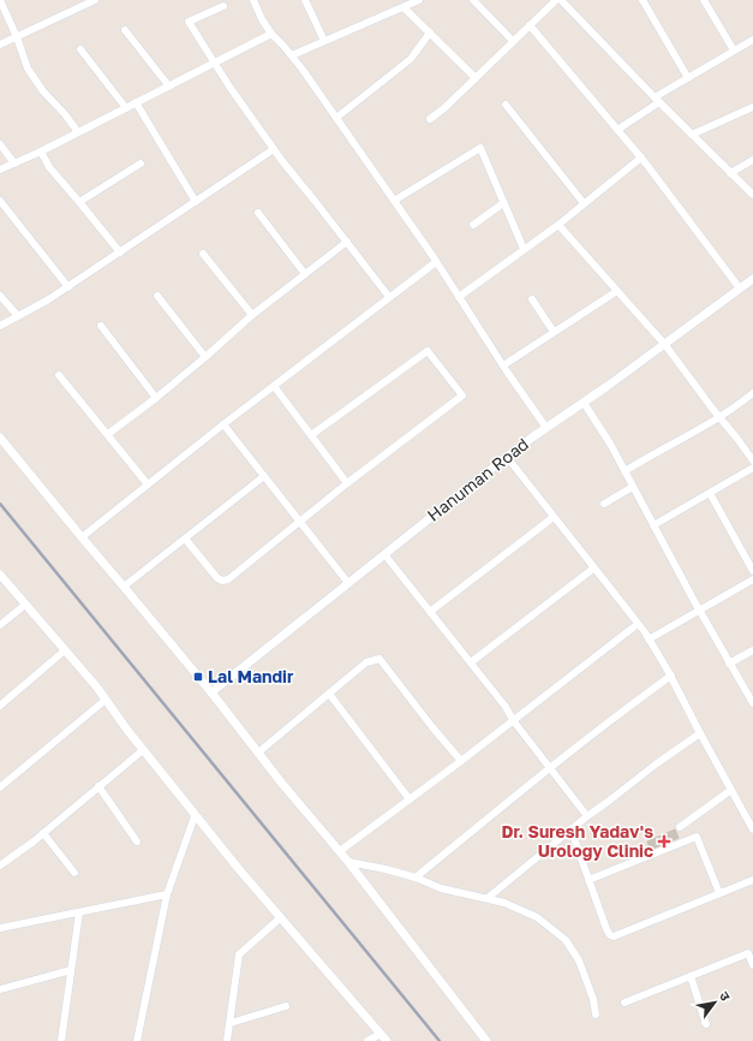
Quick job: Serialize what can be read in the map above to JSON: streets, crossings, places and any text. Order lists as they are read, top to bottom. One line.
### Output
{"streets":{"street":["Hanuman Road"]},"places":{"transit":["Lal Mandir"],"health":["Dr. Suresh Yadav's Urology Clinic"]},"north":"top right"}
